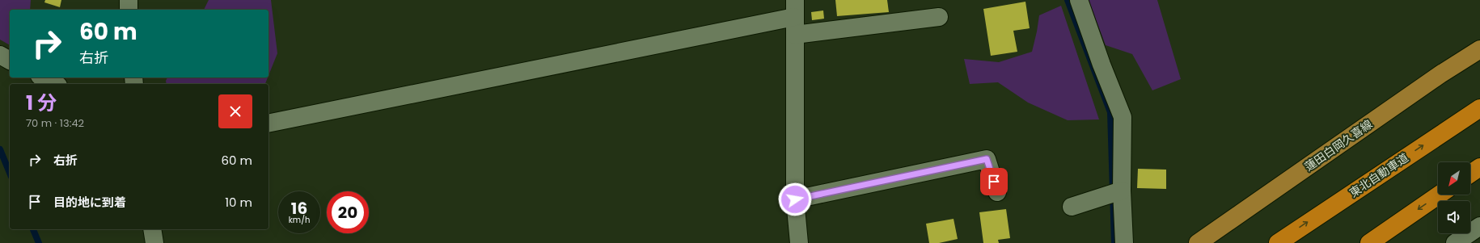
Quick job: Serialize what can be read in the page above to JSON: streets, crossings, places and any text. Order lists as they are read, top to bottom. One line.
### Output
{"streets":{"highway":["東北自動車道"],"main road":["蓮田白岡久喜線"]},"north":"bottom left","page":{"turn":["60 m","右折"],"heading":["1 分","70 m · 13:42"],"list":[{"name":"右折","value":"60 m"},{"name":"目的地に到着","value":"10 m"}],"speed":"16 km/h","limit":"20"}}
